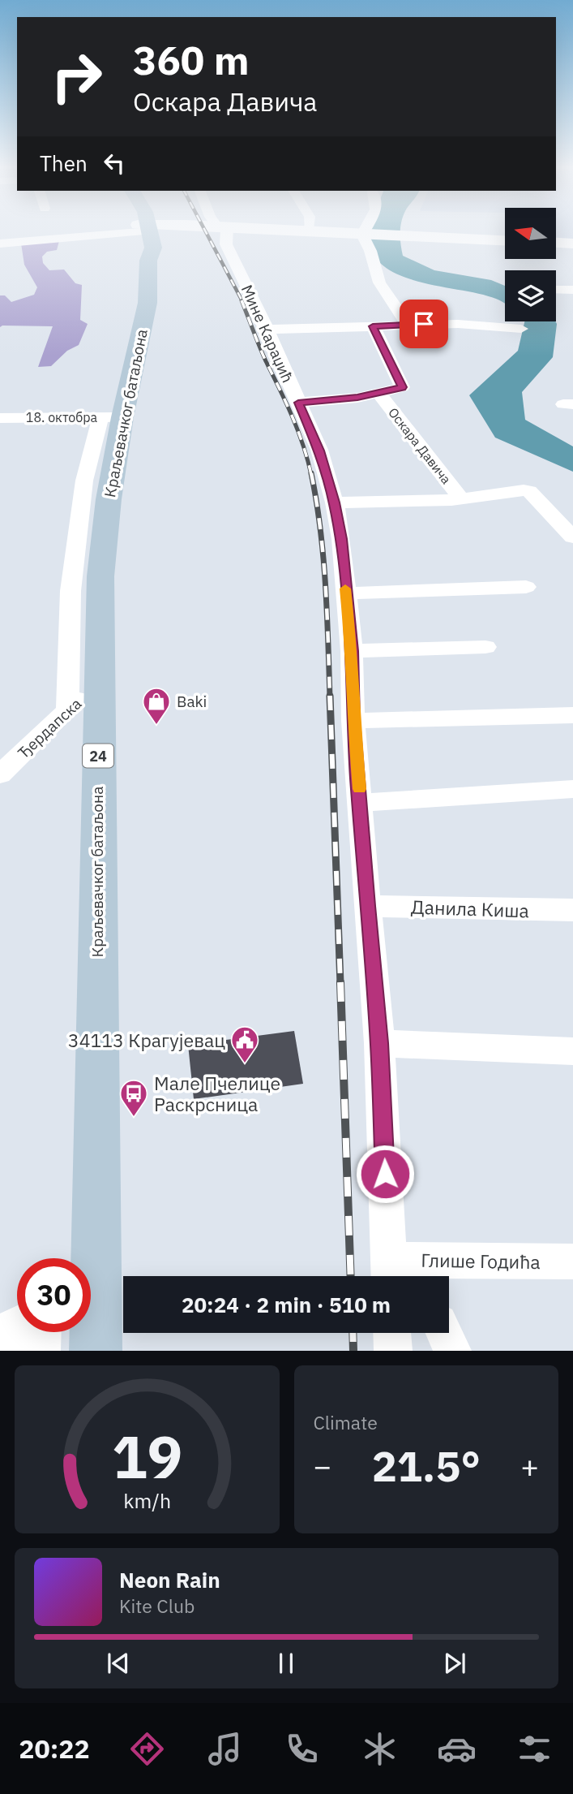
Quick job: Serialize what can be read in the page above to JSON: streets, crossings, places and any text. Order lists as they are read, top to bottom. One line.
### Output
{"streets":{"main road":["Краљевачког батаљона","24"],"street":["Мине Караџић","18. октобра","Оскара Давича","Ђердапска","Данила Киша","Глише Годића"]},"crossings":[["Мине Караџић","Оскара Давича"],["Мине Караџић","Данила Киша"],["Мине Караџић","Глише Годића"],["Краљевачког батаљона","18. октобра"],["Краљевачког батаљона","Ђердапска"]],"places":{"shop":["Baki"],"public building":["34113 Крагујевац"],"bus stop":["Мале Пчелице Раскрсница"]},"north":"left","page":{"turn":["360 m","Оскара Давича"],"then":"Then","limit":"30","trip":"20:24 · 2 min · 510 m","tile":"Climate","heat":["−","21.5°","+"],"song":["Neon Rain","Kite Club"],"tabs":"20:22","gauge":["19","km/h"]}}
